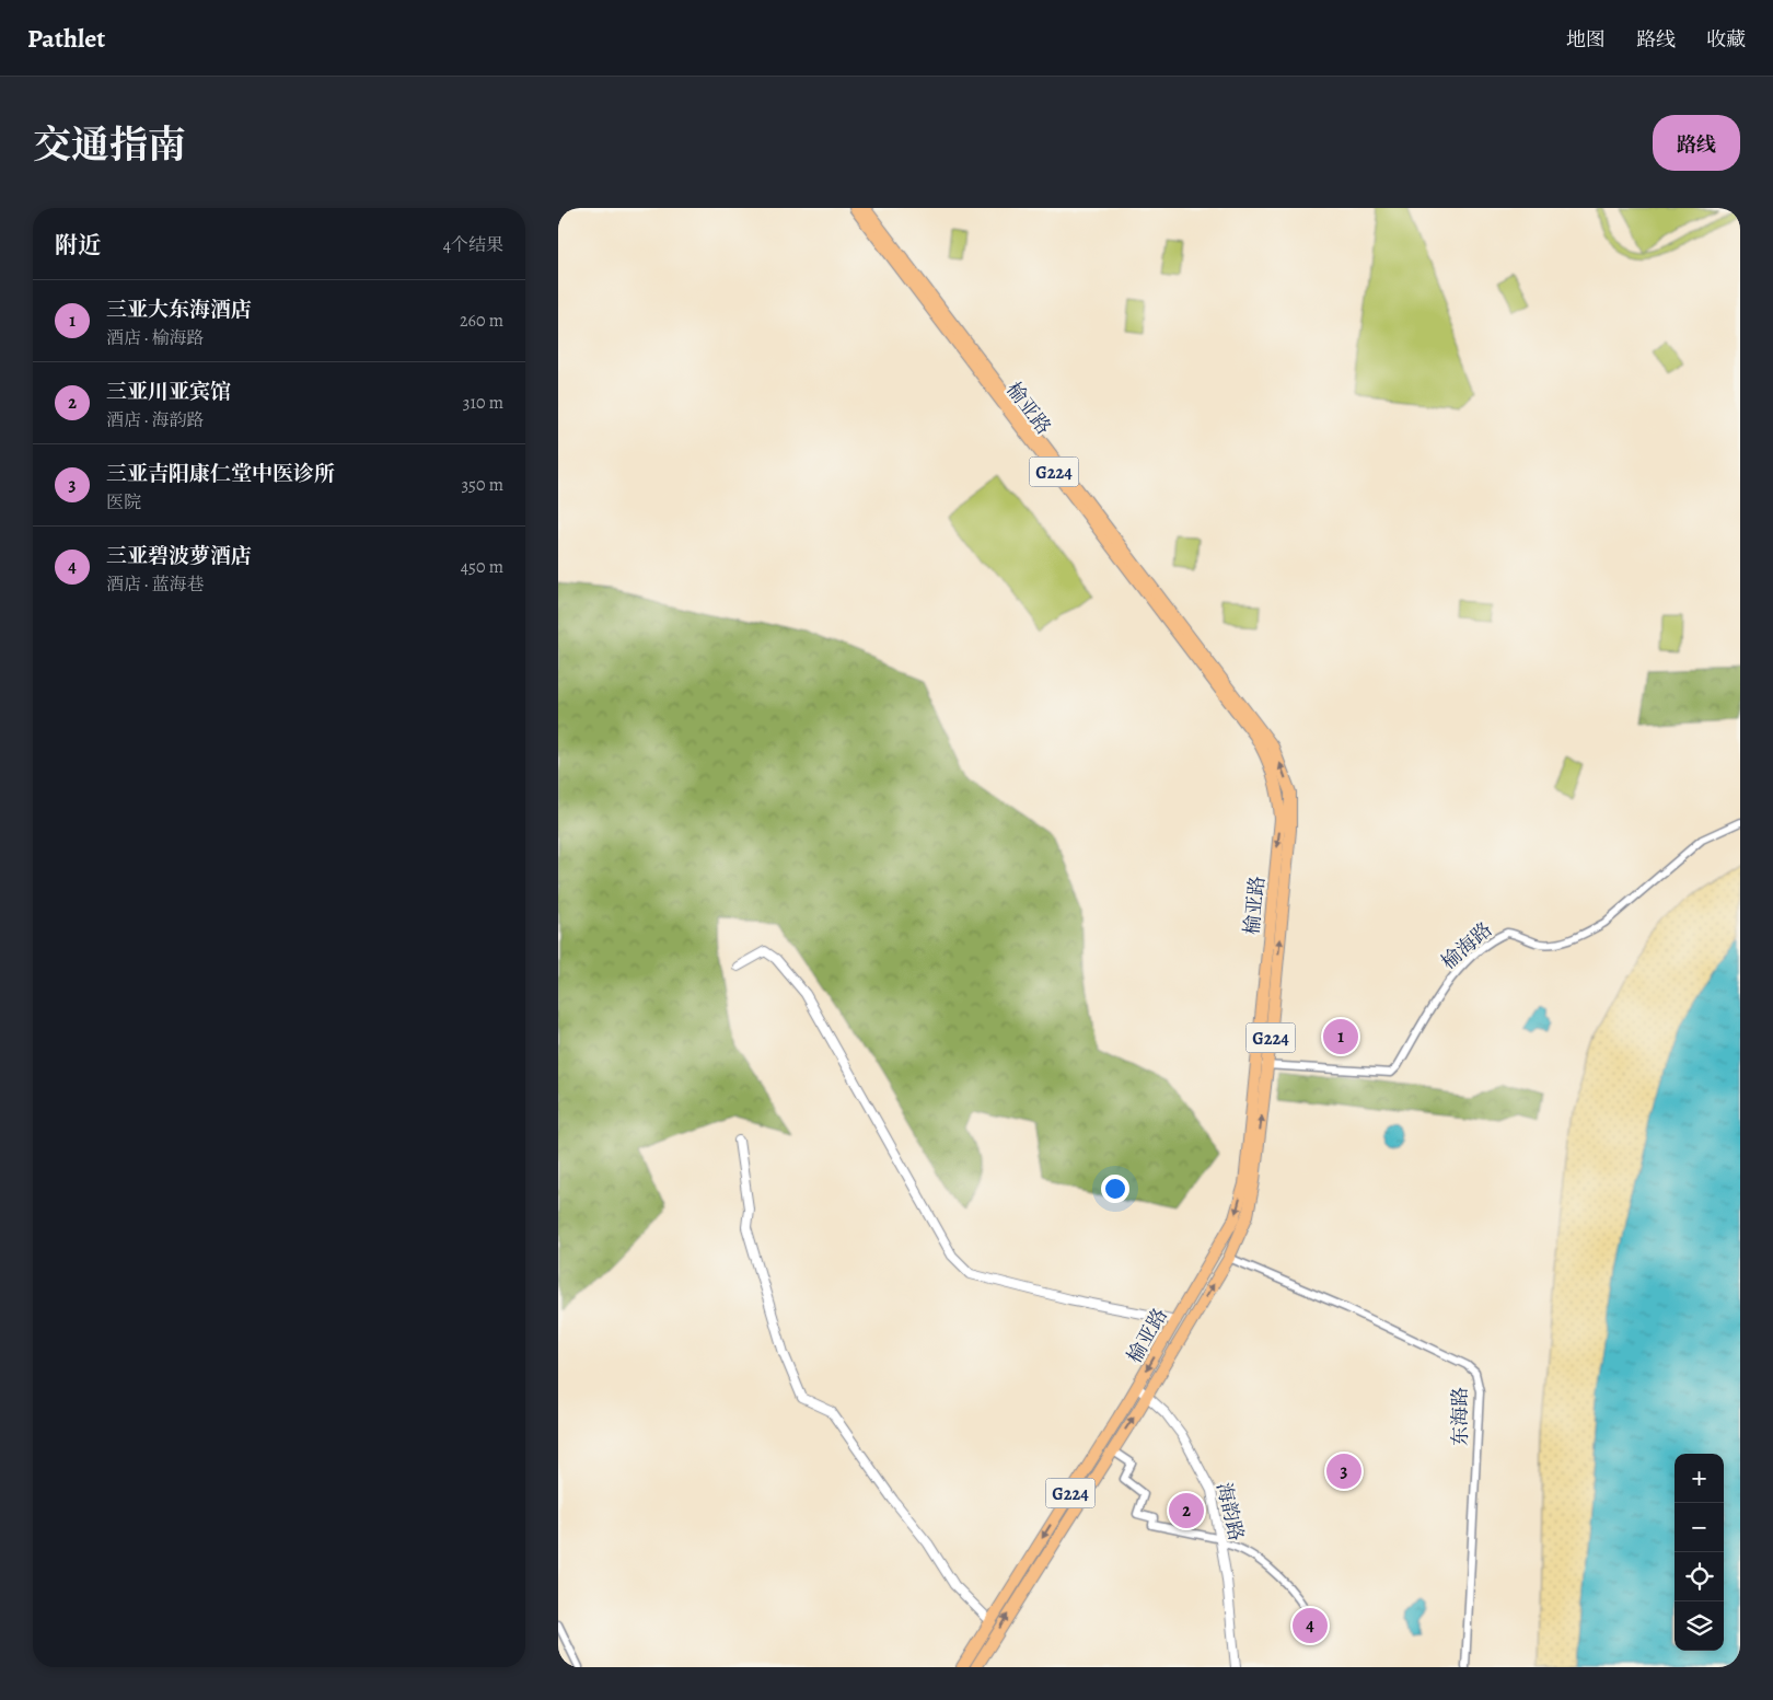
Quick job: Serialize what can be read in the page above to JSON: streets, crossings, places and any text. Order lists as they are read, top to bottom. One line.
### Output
{"streets":{"highway":["榆亚路","G224"],"street":["榆海路","东海路","海韵路"]},"crossings":[["榆亚路","榆海路"],["榆亚路","东海路"],["榆亚路","海韵路"]],"page":{"header":"Pathlet","nav":["地图","路线","收藏"],"title":"交通指南","buttons":"路线","heading":["附近","4个结果"],"list":[{"mark":"1","name":"三亚大东海酒店","note":"酒店 · 榆海路","value":"260 m"},{"mark":"2","name":"三亚川亚宾馆","note":"酒店 · 海韵路","value":"310 m"},{"mark":"3","name":"三亚吉阳康仁堂中医诊所","note":"医院","value":"350 m"},{"mark":"4","name":"三亚碧波萝酒店","note":"酒店 · 蓝海巷","value":"450 m"}],"pins":["1","3","2","4"],"map_buttons":["+","−"]}}
